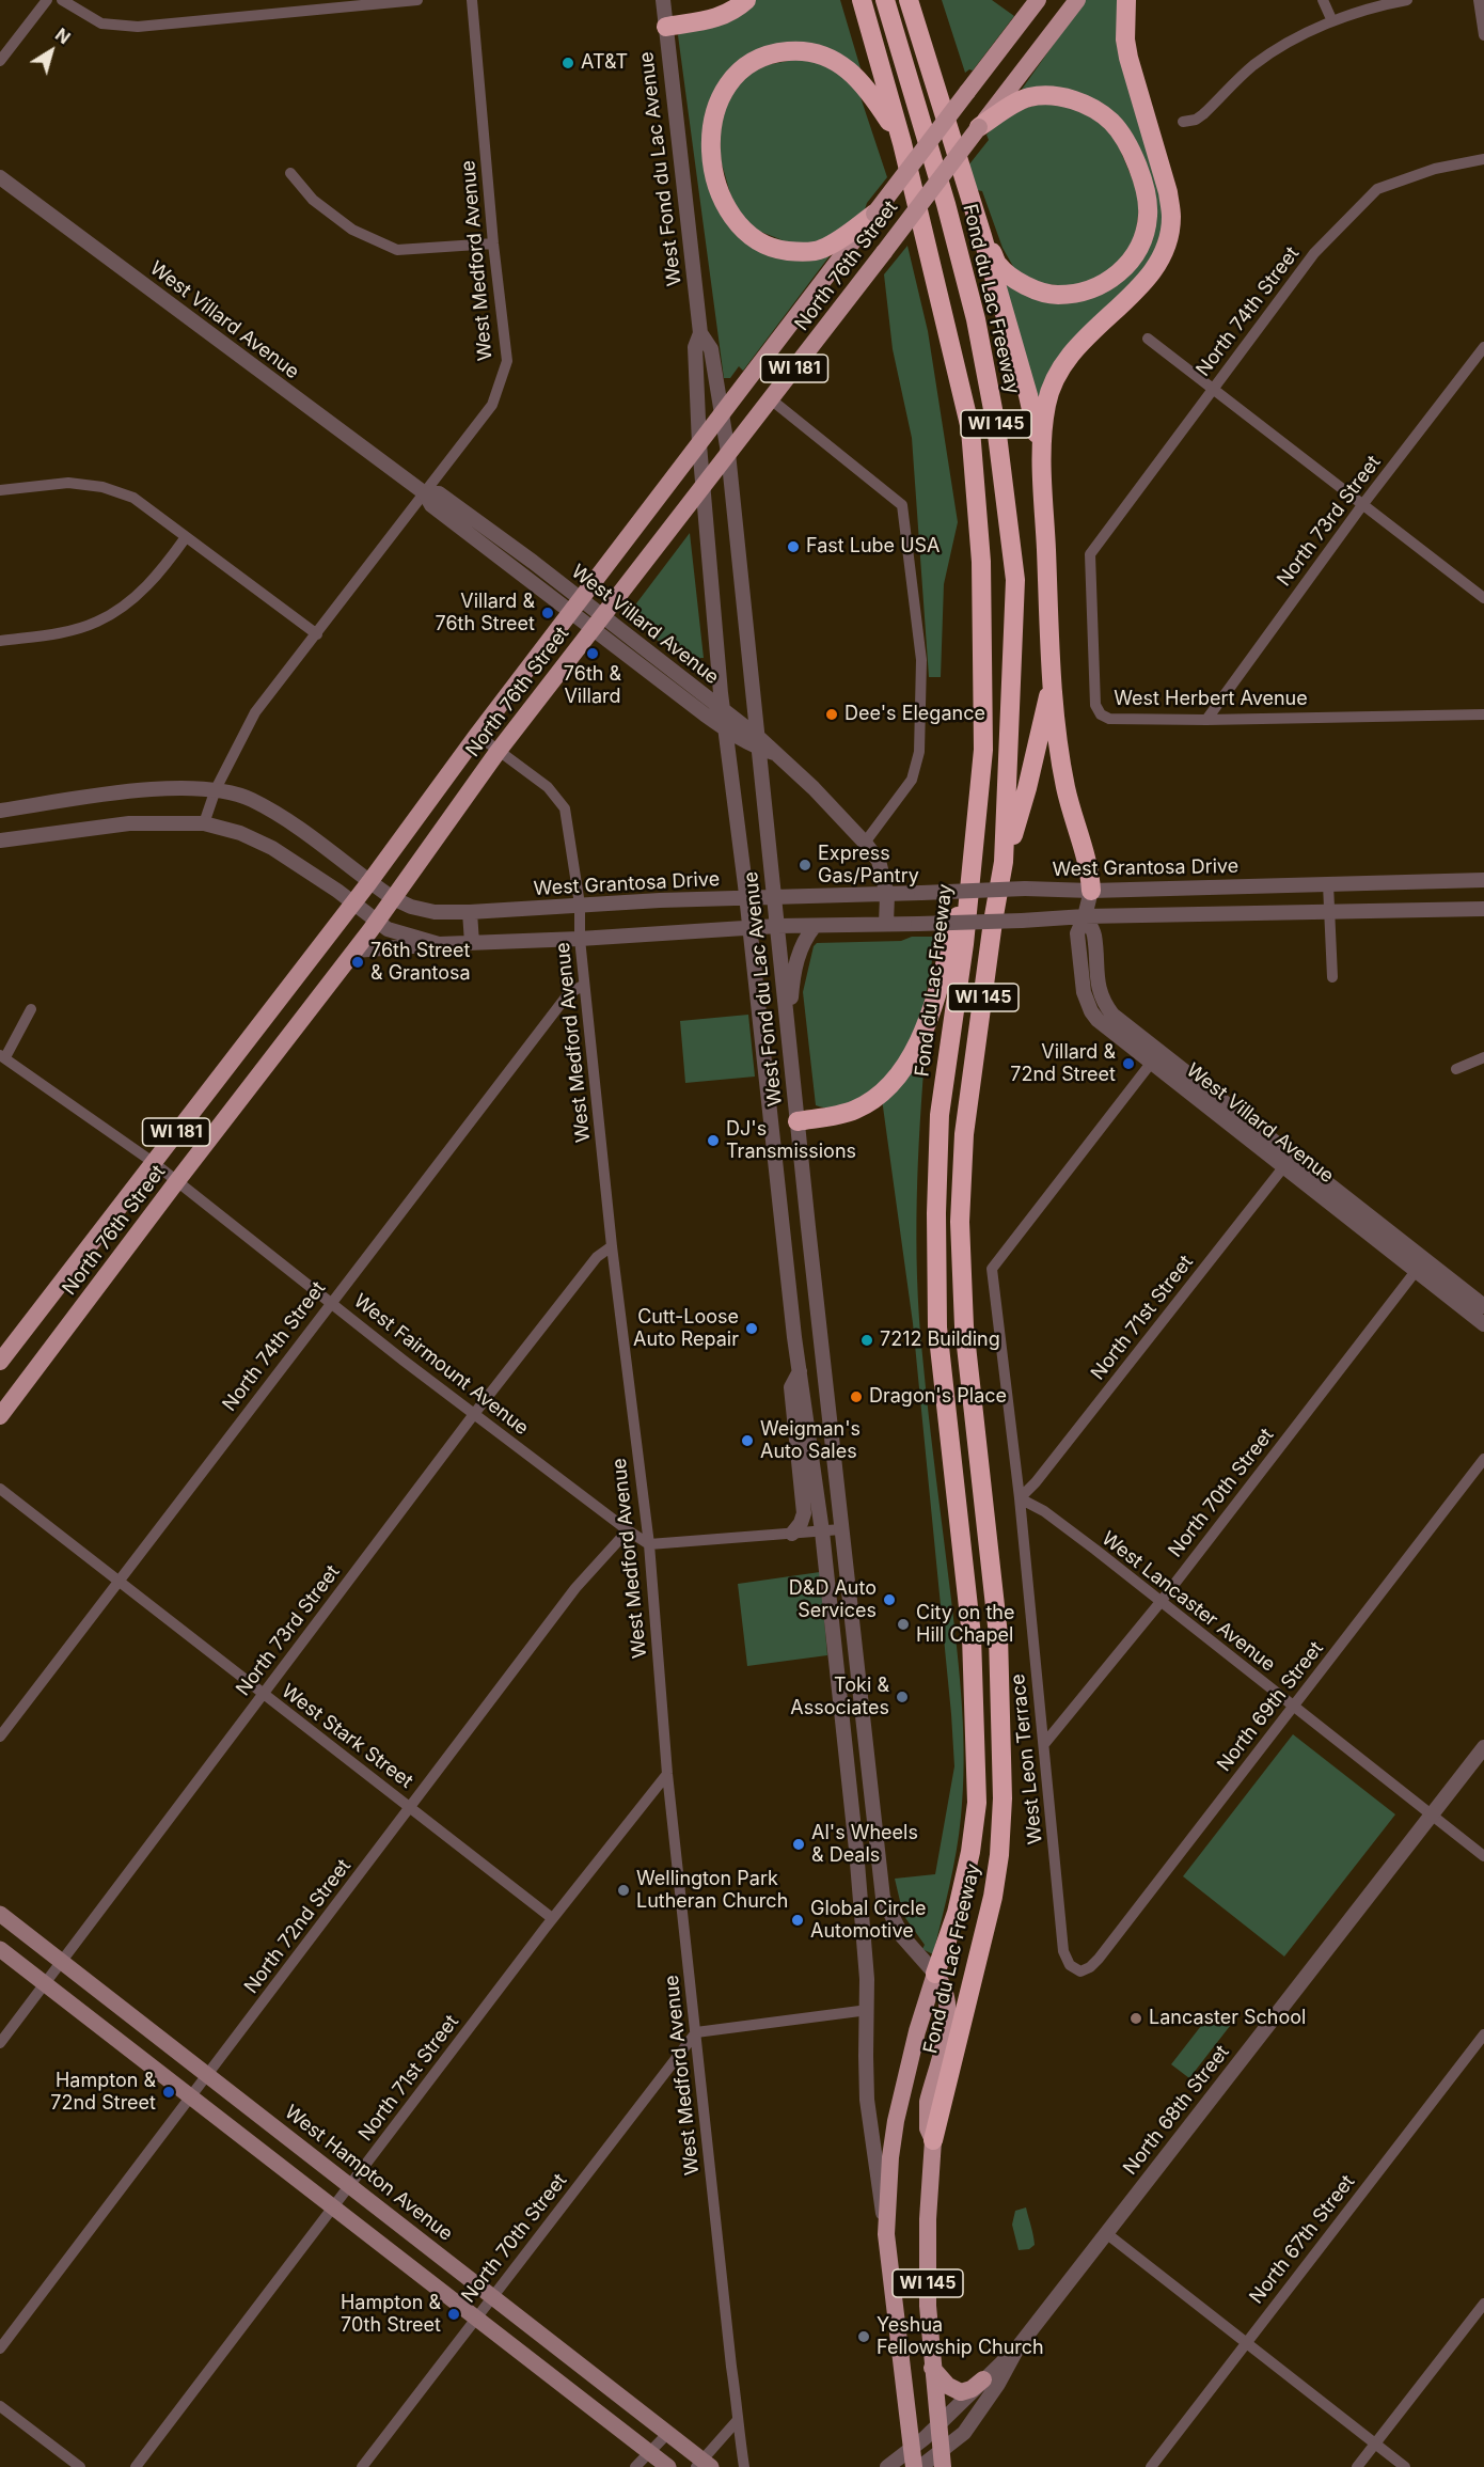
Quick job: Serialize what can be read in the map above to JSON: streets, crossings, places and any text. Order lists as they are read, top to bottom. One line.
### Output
{"streets":{"highway":["Fond du Lac Freeway","WI 145"],"main road":["West Fond du Lac Avenue","North 76th Street","WI 181","West Hampton Avenue"],"street":["West Medford Avenue","North 74th Street","West Villard Avenue","North 73rd Street","West Herbert Avenue","West Grantosa Drive","North 71st Street","West Fairmount Avenue","North 70th Street","West Lancaster Avenue","North 69th Street","West Stark Street","West Leon Terrace","North 72nd Street","North 68th Street","North 67th Street"]},"crossings":[["West Fond du Lac Avenue","North 76th Street"],["West Fond du Lac Avenue","Fond du Lac Freeway"],["West Fond du Lac Avenue","West Villard Avenue"],["West Fond du Lac Avenue","West Grantosa Drive"],["West Fond du Lac Avenue","North 68th Street"],["West Medford Avenue","North 76th Street"],["West Medford Avenue","North 74th Street"],["West Medford Avenue","West Villard Avenue"],["West Medford Avenue","North 73rd Street"],["West Medford Avenue","West Grantosa Drive"],["West Medford Avenue","North 71st Street"],["West Medford Avenue","West Fairmount Avenue"],["West Medford Avenue","North 70th Street"],["North 76th Street","West Villard Avenue"],["North 76th Street","West Grantosa Drive"],["North 76th Street","West Fairmount Avenue"],["Fond du Lac Freeway","WI 145"],["North 74th Street","West Herbert Avenue"],["North 74th Street","West Fairmount Avenue"],["North 74th Street","West Stark Street"],["West Villard Avenue","West Grantosa Drive"],["West Villard Avenue","North 71st Street"],["West Villard Avenue","North 70th Street"],["West Villard Avenue","West Leon Terrace"],["WI 145","North 68th Street"],["North 73rd Street","West Herbert Avenue"],["North 73rd Street","West Fairmount Avenue"],["North 73rd Street","West Stark Street"],["North 73rd Street","West Hampton Avenue"],["North 71st Street","West Lancaster Avenue"],["North 71st Street","West Stark Street"],["North 71st Street","West Leon Terrace"],["North 71st Street","West Hampton Avenue"],["West Fairmount Avenue","North 72nd Street"],["North 70th Street","West Lancaster Avenue"],["North 70th Street","West Leon Terrace"],["North 70th Street","West Hampton Avenue"],["West Lancaster Avenue","North 69th Street"],["West Lancaster Avenue","West Leon Terrace"],["West Lancaster Avenue","North 68th Street"],["North 69th Street","West Leon Terrace"],["West Stark Street","North 72nd Street"],["North 72nd Street","West Hampton Avenue"]],"places":["AT&T","Fast Lube USA","Villard & 76th Street","76th & Villard","Dee's Elegance","Express Gas/Pantry","76th Street & Grantosa","Villard & 72nd Street","DJ's Transmissions","Cutt-Loose Auto Repair","7212 Building","Dragon's Place","Weigman's Auto Sales","D&D Auto Services","City on the Hill Chapel","Toki & Associates","Al's Wheels & Deals","Wellington Park Lutheran Church","Global Circle Automotive","Lancaster School","Hampton & 72nd Street","Hampton & 70th Street","Yeshua Fellowship Church"],"north":"top right"}
